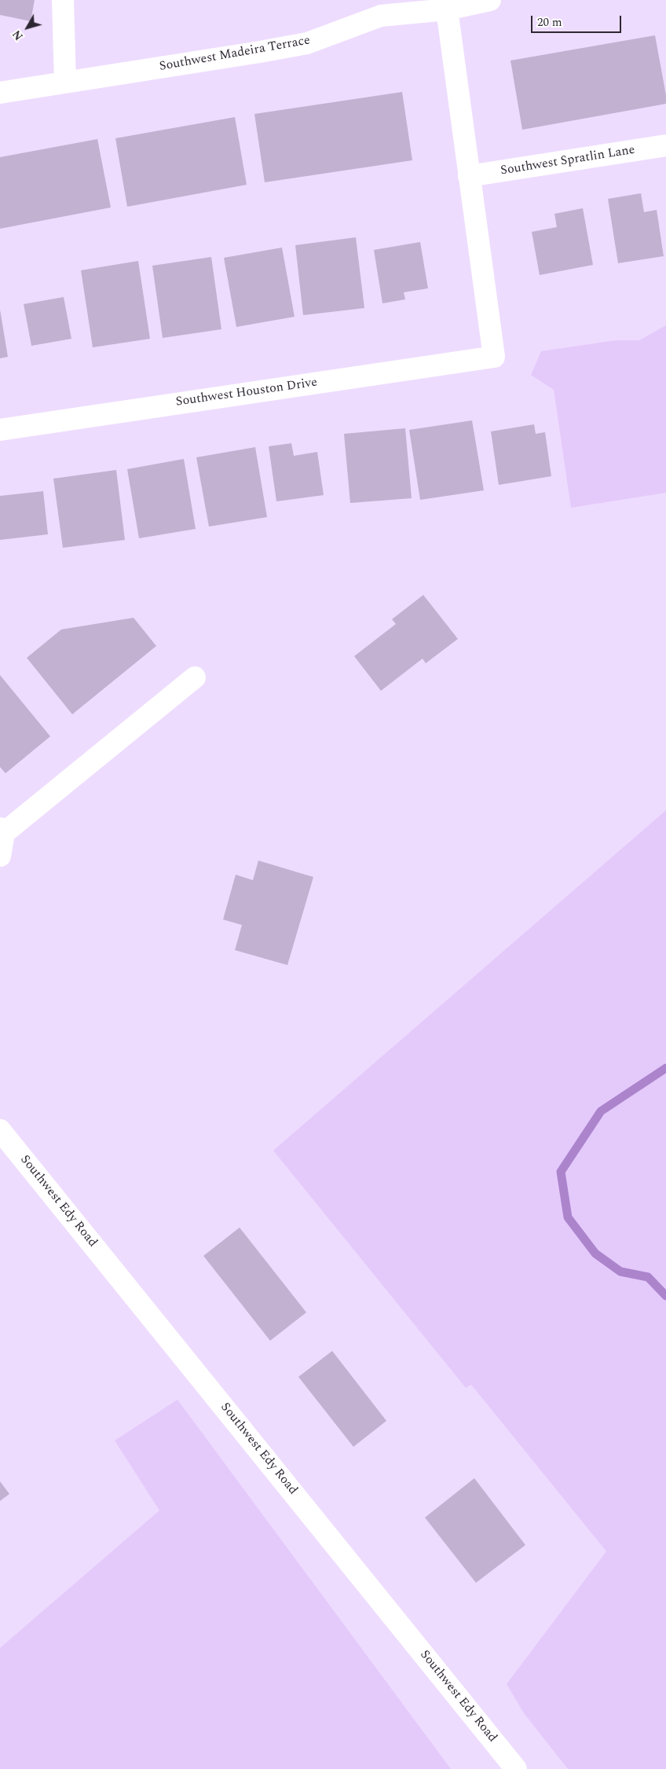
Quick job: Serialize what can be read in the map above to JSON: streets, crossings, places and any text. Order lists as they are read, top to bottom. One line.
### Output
{"streets":{"street":["Southwest Madeira Terrace","Southwest Spratlin Lane","Southwest Houston Drive","Southwest Edy Road"]},"crossings":[["Southwest Spratlin Lane","Southwest Houston Drive"]],"scale_bar":"20 m","north":"bottom left"}
